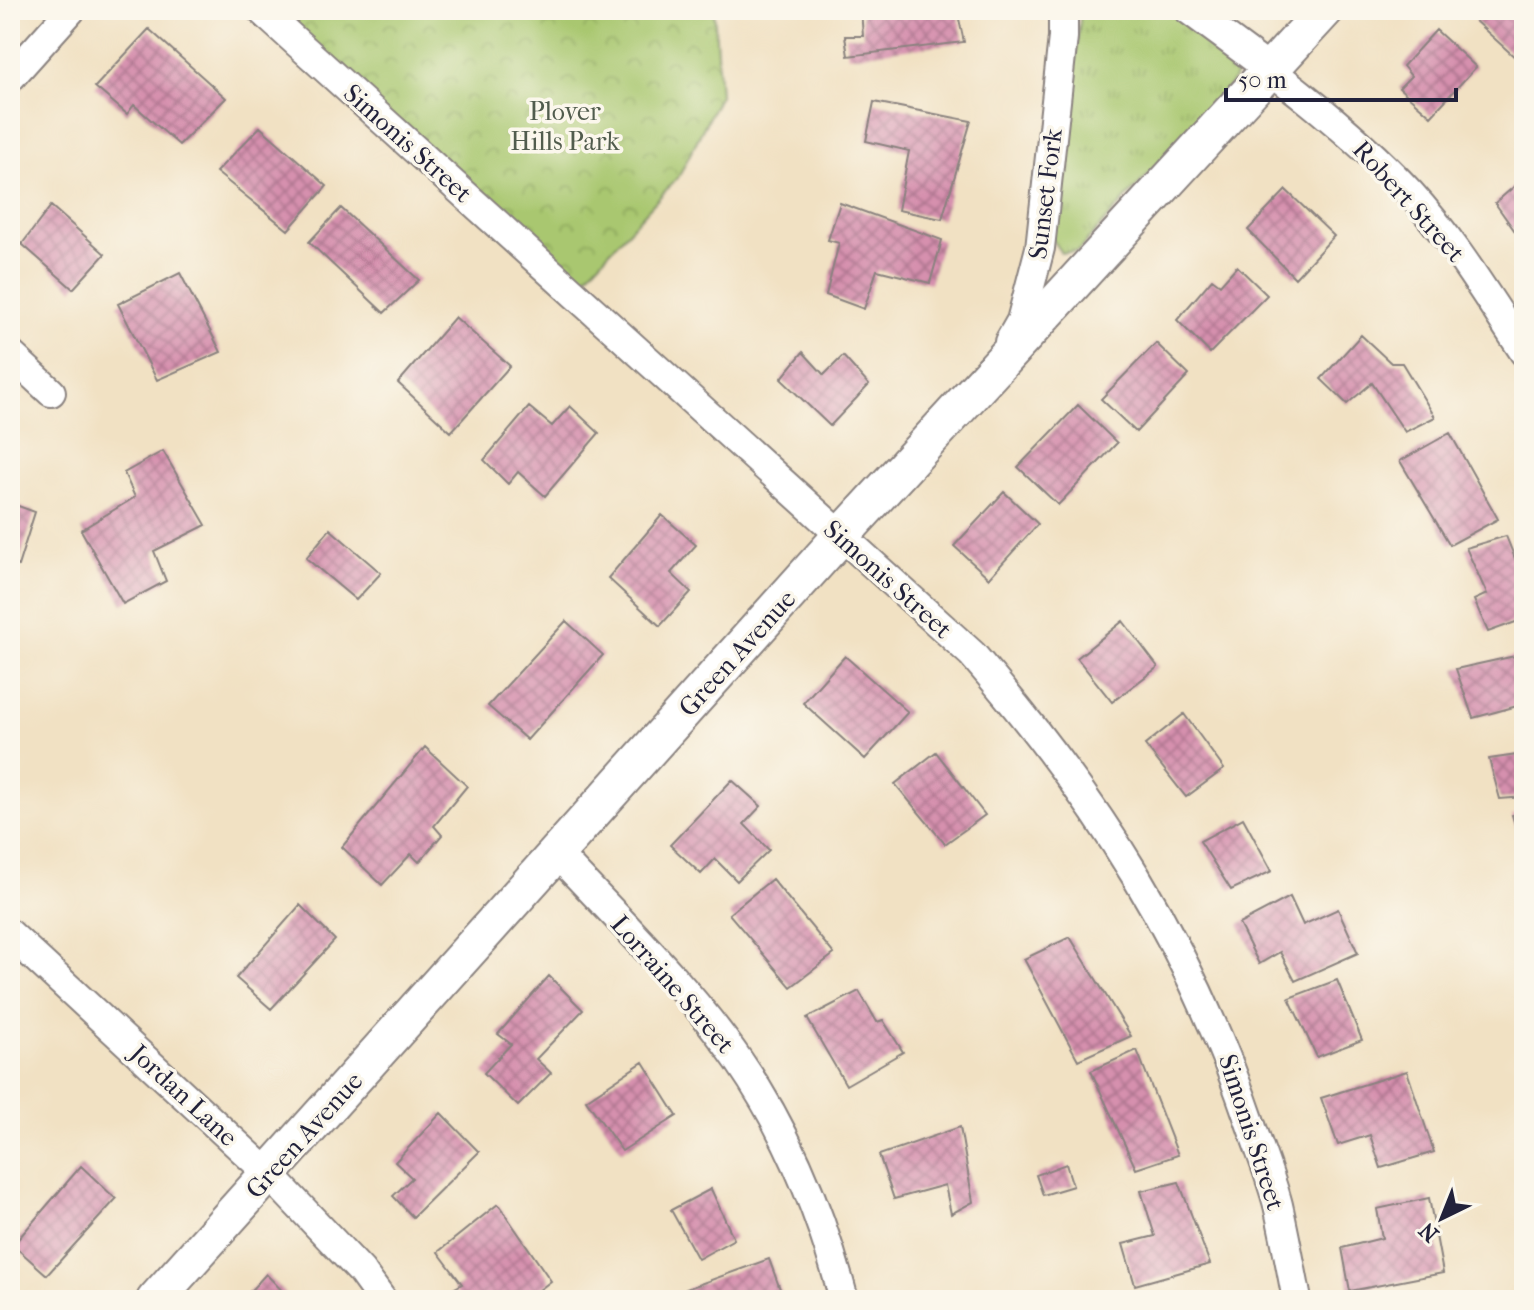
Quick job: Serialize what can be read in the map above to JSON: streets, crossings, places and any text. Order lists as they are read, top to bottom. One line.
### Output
{"streets":{"street":["Simonis Street","Sunset Fork","Robert Street","Green Avenue","Lorraine Street","Jordan Lane"]},"crossings":[["Simonis Street","Green Avenue"],["Sunset Fork","Green Avenue"],["Robert Street","Green Avenue"],["Green Avenue","Lorraine Street"],["Green Avenue","Jordan Lane"]],"parks":["Plover Hills Park"],"scale_bar":"50 m","north":"bottom left"}
